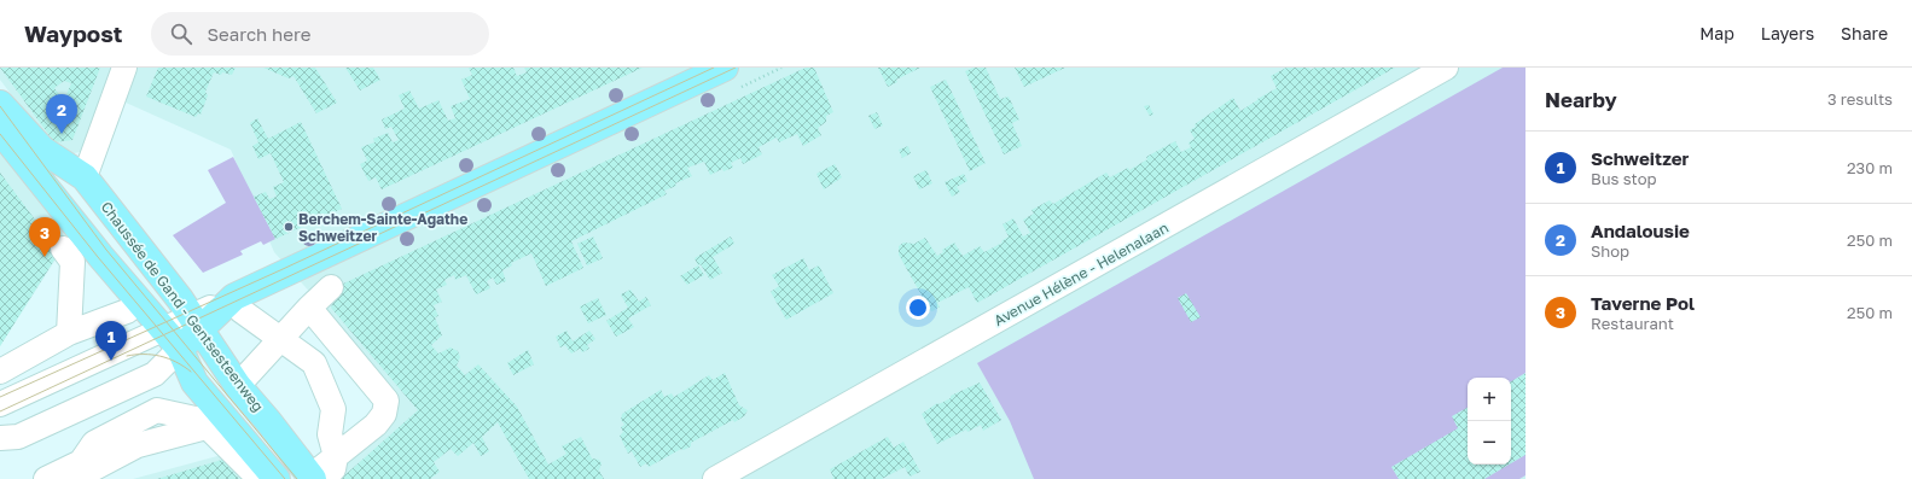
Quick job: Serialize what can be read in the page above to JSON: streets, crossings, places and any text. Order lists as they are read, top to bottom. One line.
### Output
{"streets":{"main road":["Chaussée de Gand - Gentsesteenweg"],"street":["Avenue Hélène - Helenalaan"]},"places":["Berchem-Sainte-Agathe Schweitzer"],"page":{"header":"Waypost","search":"Search here","nav":["Map","Layers","Share"],"heading":["Nearby","3 results"],"pins":["2","3","1"],"list":[{"mark":"1","name":"Schweitzer","note":"Bus stop","value":"230 m"},{"mark":"2","name":"Andalousie","note":"Shop","value":"250 m"},{"mark":"3","name":"Taverne Pol","note":"Restaurant","value":"250 m"}],"map_buttons":["+","−"]}}
